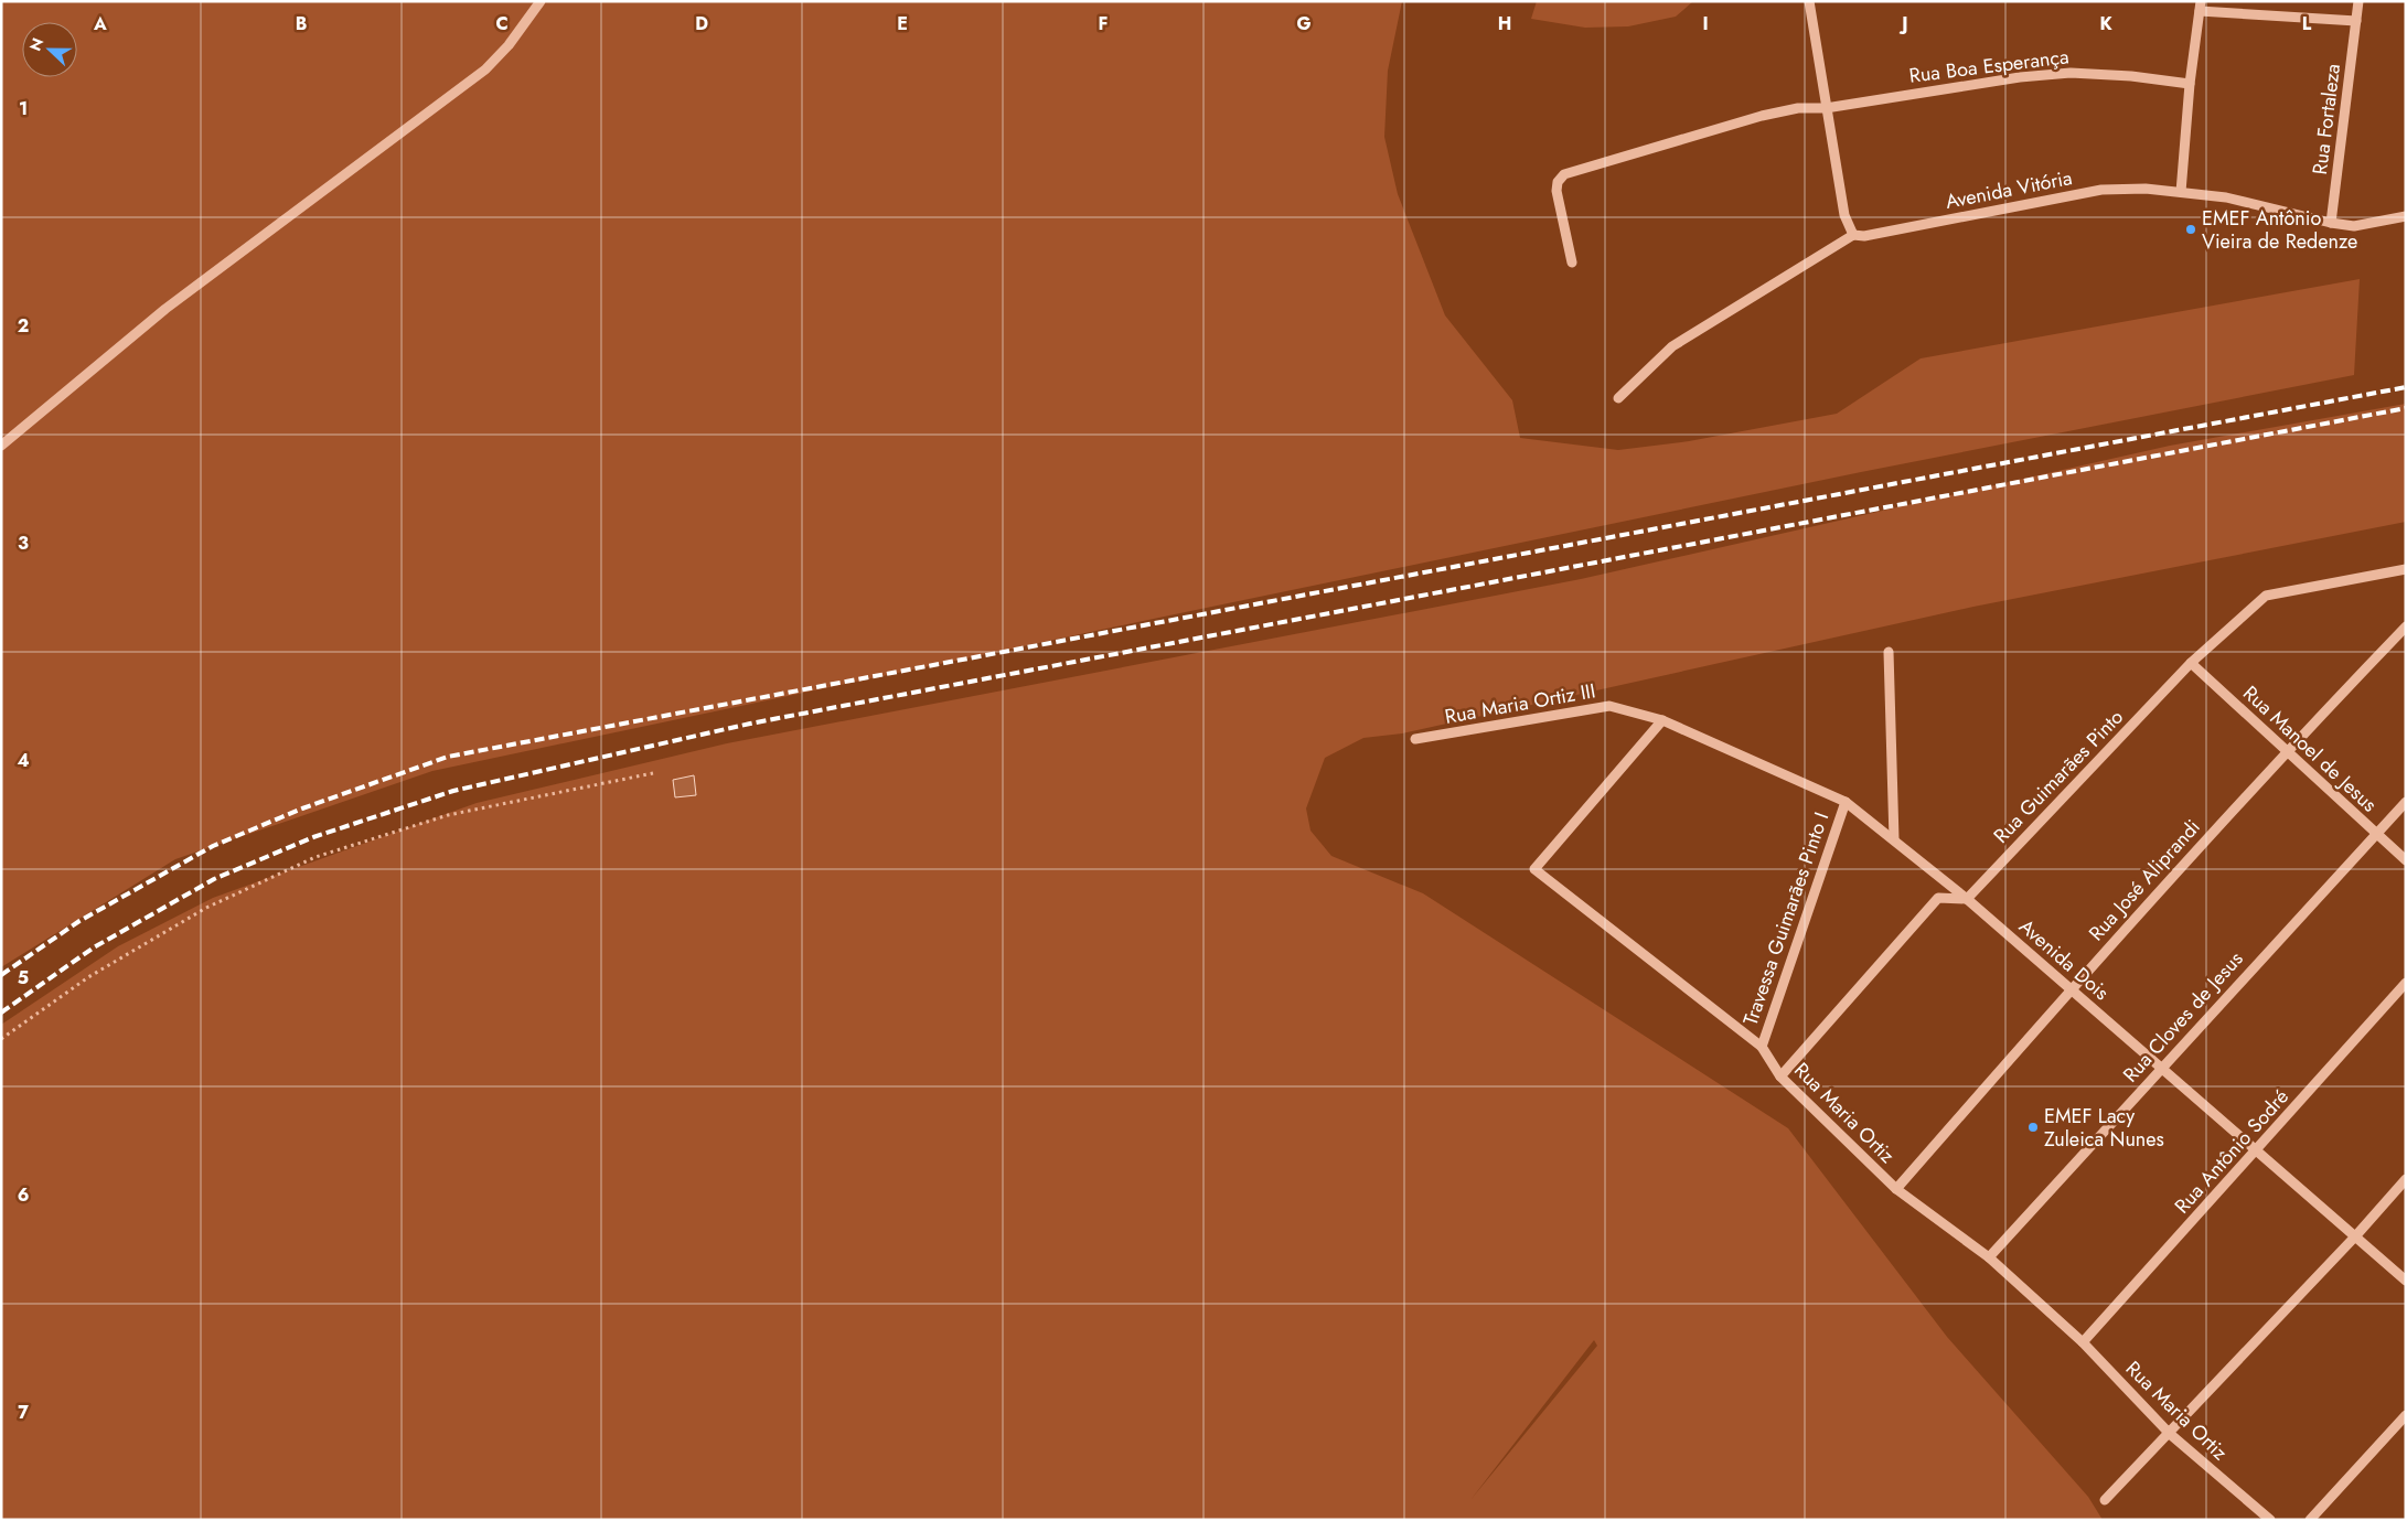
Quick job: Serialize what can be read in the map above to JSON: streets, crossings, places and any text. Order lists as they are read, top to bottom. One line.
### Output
{"streets":{"street":["Rua Boa Esperança","Rua Fortaleza","Avenida Vitória","Rua Maria Ortiz III","Rua Manoel de Jesus","Rua Guimarães Pinto","Rua José Aliprandi","Travessa Guimarães Pinto I","Avenida Dois","Rua Cloves de Jesus","Rua Maria Ortiz","Rua Antônio Sodré"]},"crossings":[["Rua Fortaleza","Avenida Vitória"],["Rua Maria Ortiz III","Avenida Dois"],["Rua Maria Ortiz III","Rua Maria Ortiz"],["Rua Manoel de Jesus","Rua Guimarães Pinto"],["Rua Manoel de Jesus","Rua José Aliprandi"],["Rua Manoel de Jesus","Rua Cloves de Jesus"],["Rua Guimarães Pinto","Avenida Dois"],["Rua José Aliprandi","Avenida Dois"],["Rua José Aliprandi","Rua Maria Ortiz"],["Travessa Guimarães Pinto I","Avenida Dois"],["Travessa Guimarães Pinto I","Rua Maria Ortiz"],["Avenida Dois","Rua Cloves de Jesus"],["Avenida Dois","Rua Maria Ortiz"],["Avenida Dois","Rua Antônio Sodré"],["Rua Cloves de Jesus","Rua Maria Ortiz"],["Rua Maria Ortiz","Rua Antônio Sodré"]],"places":["EMEF Antônio Vieira de Redenze","EMEF Lacy Zuleica Nunes"],"north":"left","grid":{"columns":["A","B","C","D","E","F","G","H","I","J","K","L"],"rows":["1","2","3","4","5","6","7"]}}
